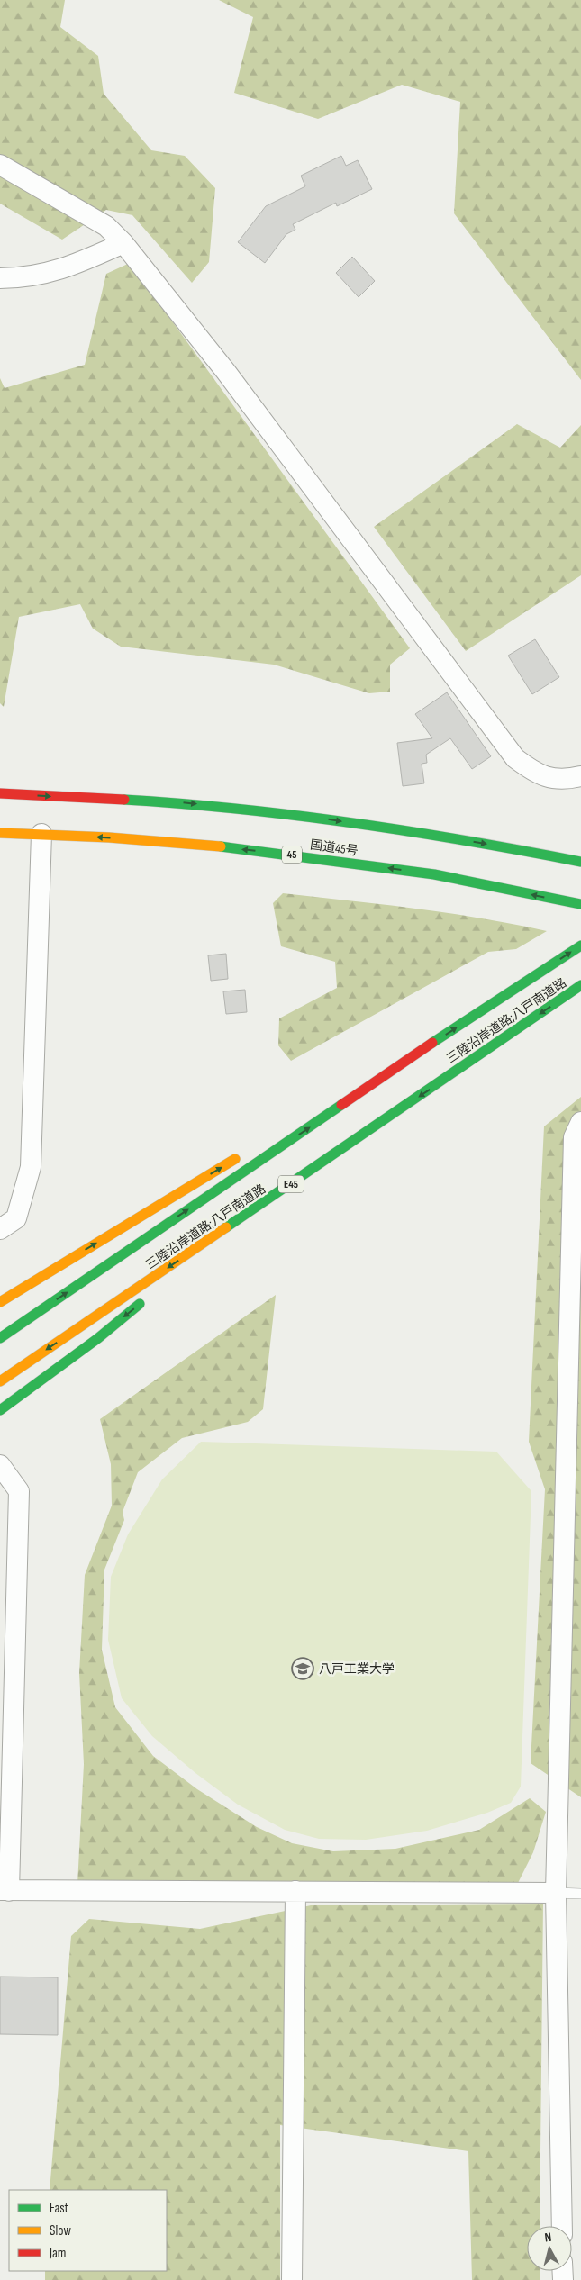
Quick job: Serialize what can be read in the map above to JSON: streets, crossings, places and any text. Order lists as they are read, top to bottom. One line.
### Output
{"streets":{"highway":["国道45号","45","三陸沿岸道路;八戸南道路","E45"]},"places":{"school or university":["八戸工業大学"]},"legend":["Fast","Slow","Jam"],"north":"top"}
